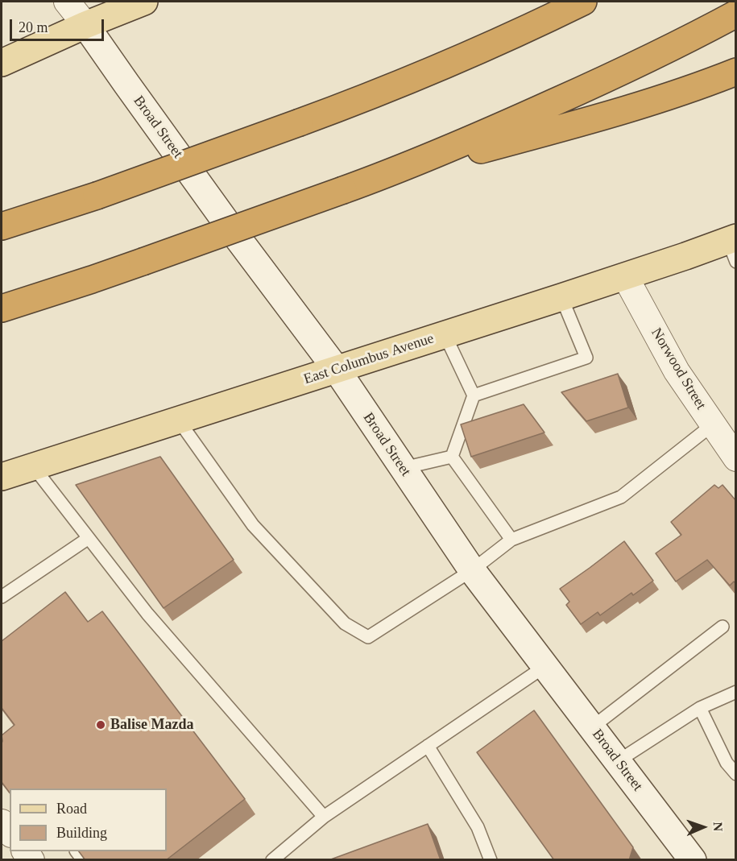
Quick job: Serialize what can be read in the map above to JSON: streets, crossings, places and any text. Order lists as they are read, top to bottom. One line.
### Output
{"streets":{"main road":["Broad Street","East Columbus Avenue"],"street":["Norwood Street"]},"crossings":[["Broad Street","East Columbus Avenue"],["East Columbus Avenue","Norwood Street"]],"places":["Balise Mazda"],"legend":["Road","Building"],"scale_bar":"20 m","north":"right"}
